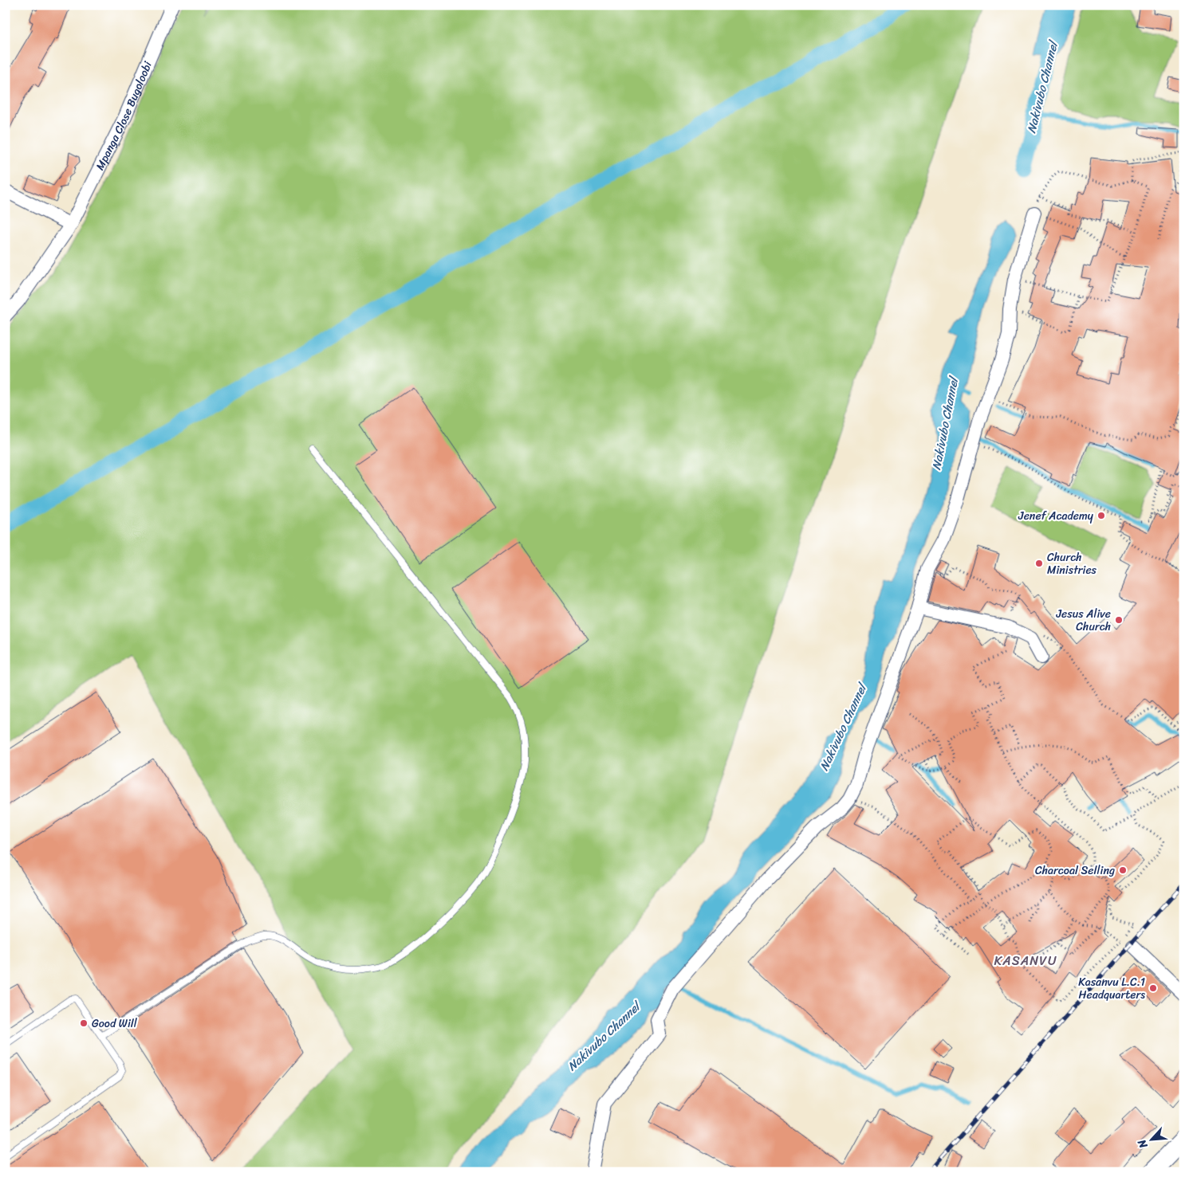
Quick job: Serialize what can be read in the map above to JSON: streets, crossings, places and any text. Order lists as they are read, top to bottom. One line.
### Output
{"streets":{"street":["Mpanga Close Bugoloobi"]},"districts":["KASANVU"],"water":["Nakivubo Channel"],"places":["Jenef Academy","Church Ministries","Jesus Alive Church","Charcoal Selling","Kasanvu L.C.1 Headquarters","Good Will"],"north":"bottom left"}
